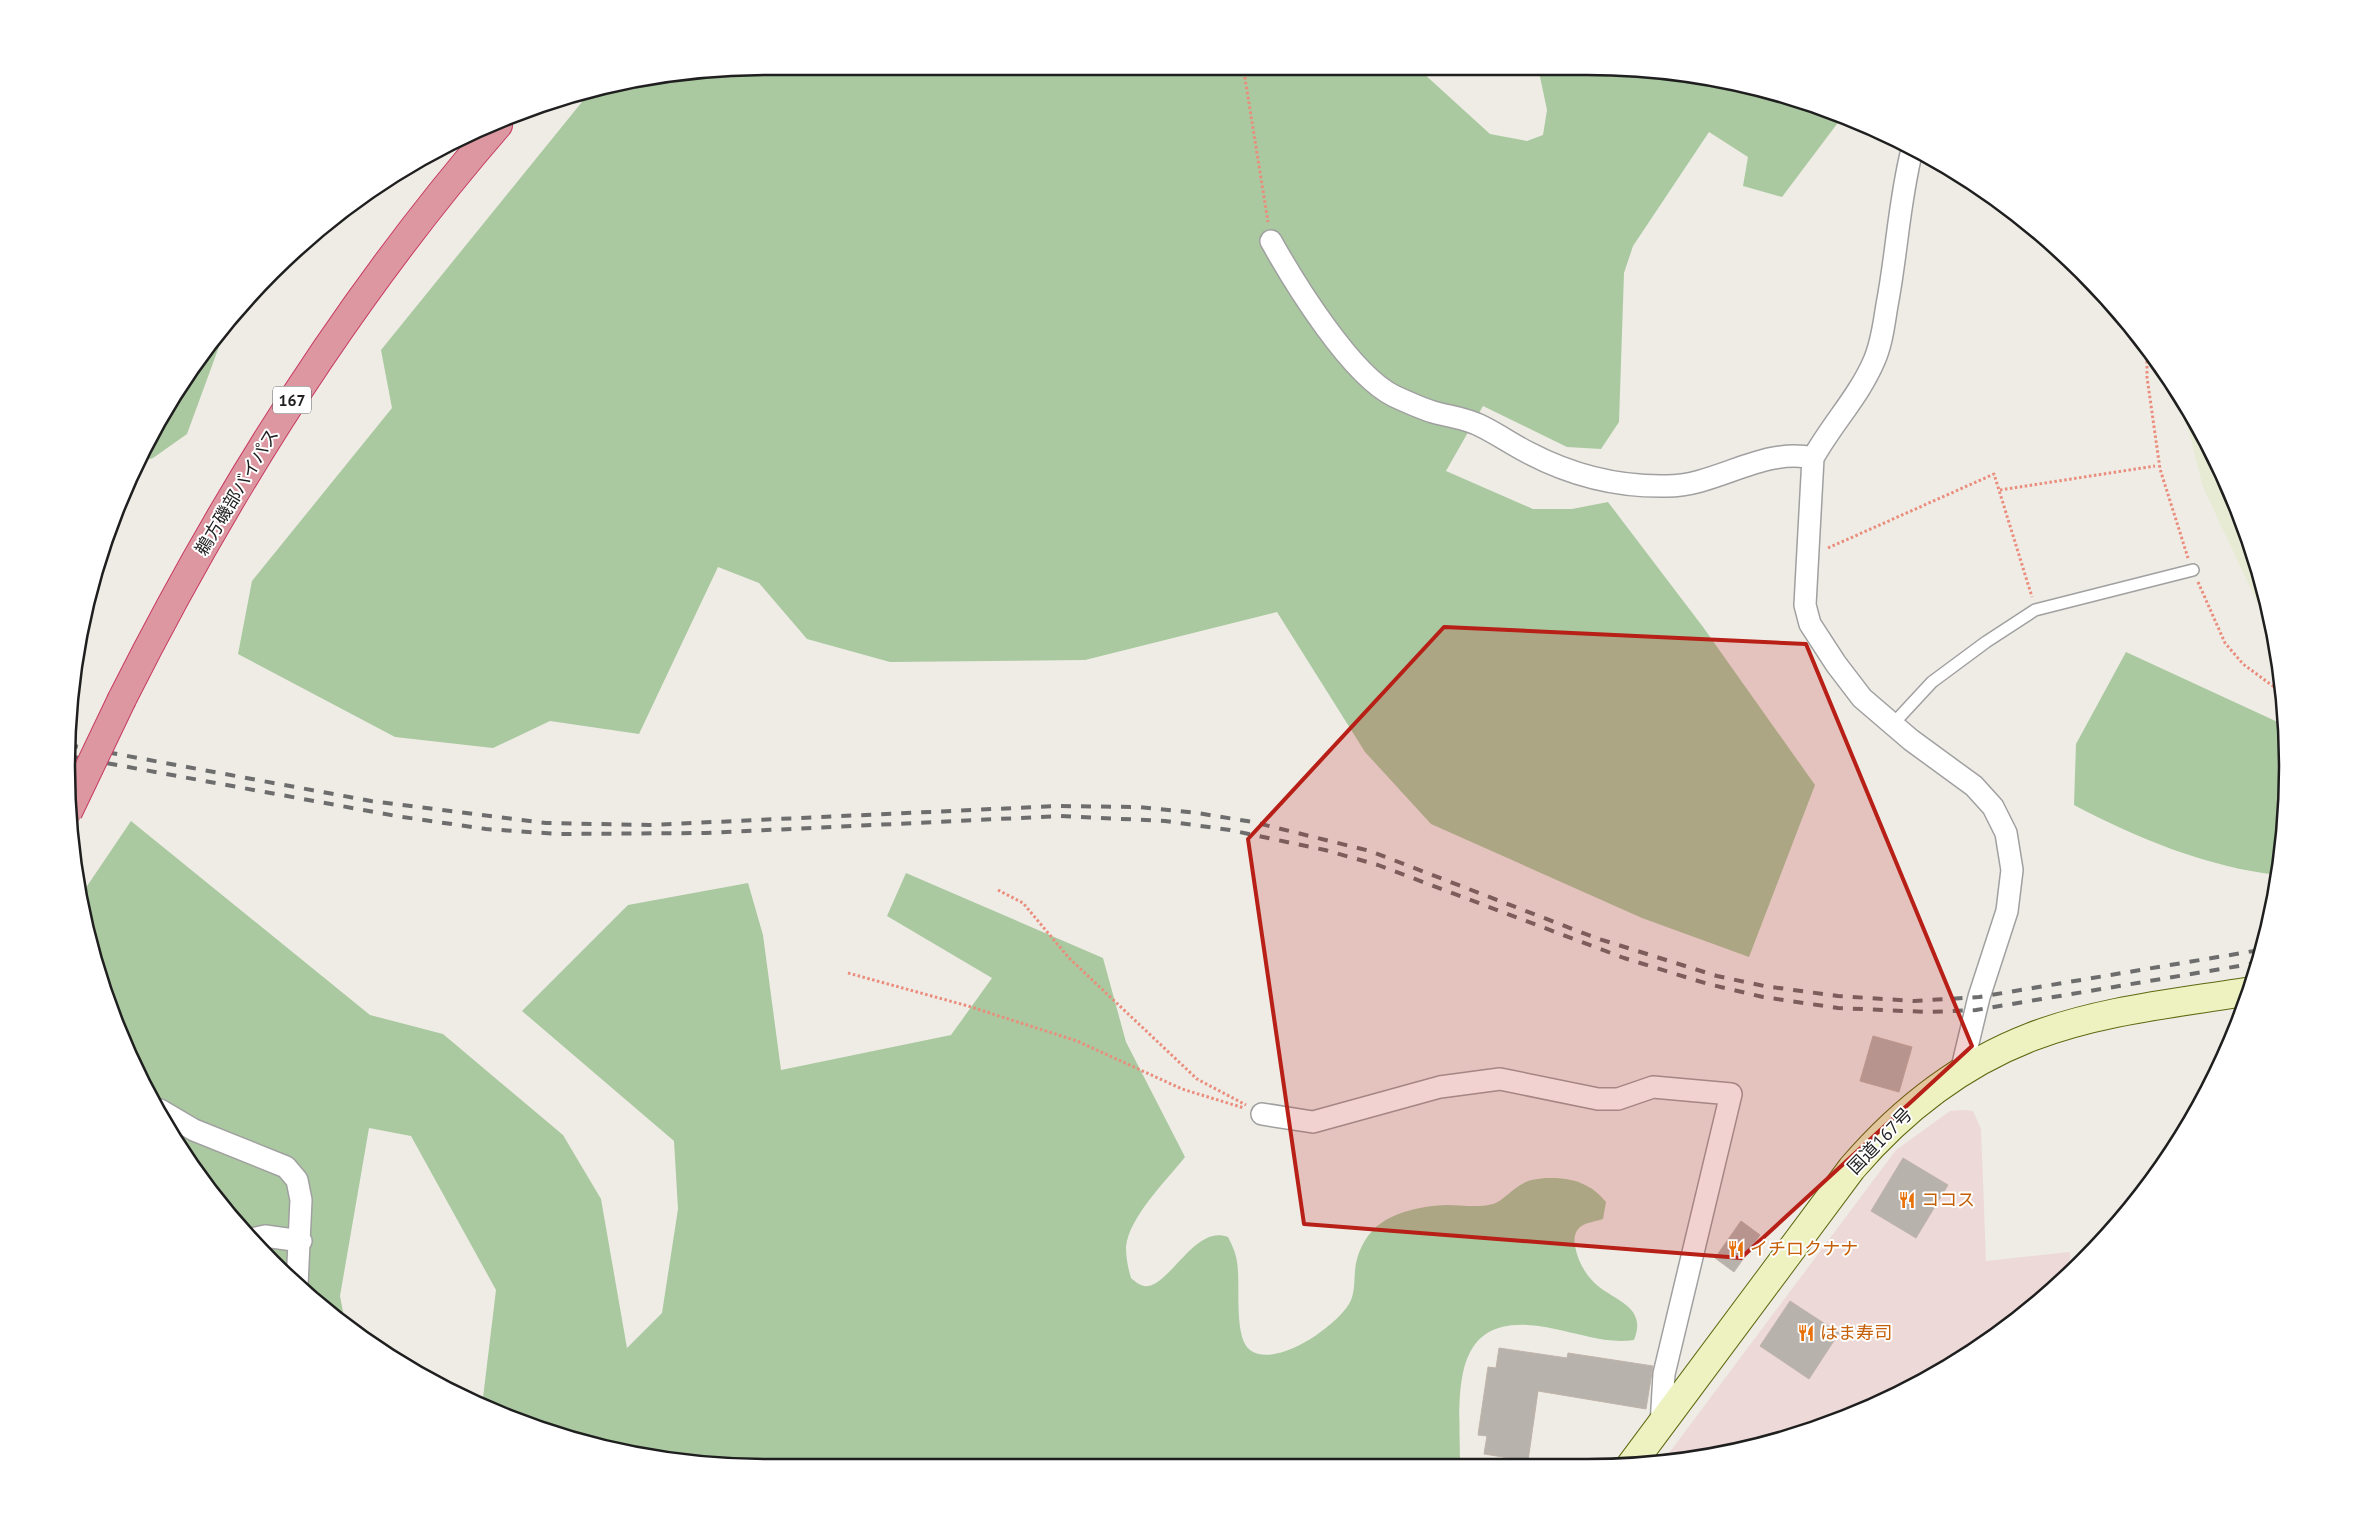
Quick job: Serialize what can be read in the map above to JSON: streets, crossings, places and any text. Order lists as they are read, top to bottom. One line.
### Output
{"streets":{"highway":["167","鵜方磯部バイパス"],"street":["国道167号"]},"places":{"restaurant":["ココス","イチロクナナ","はま寿司"]}}
